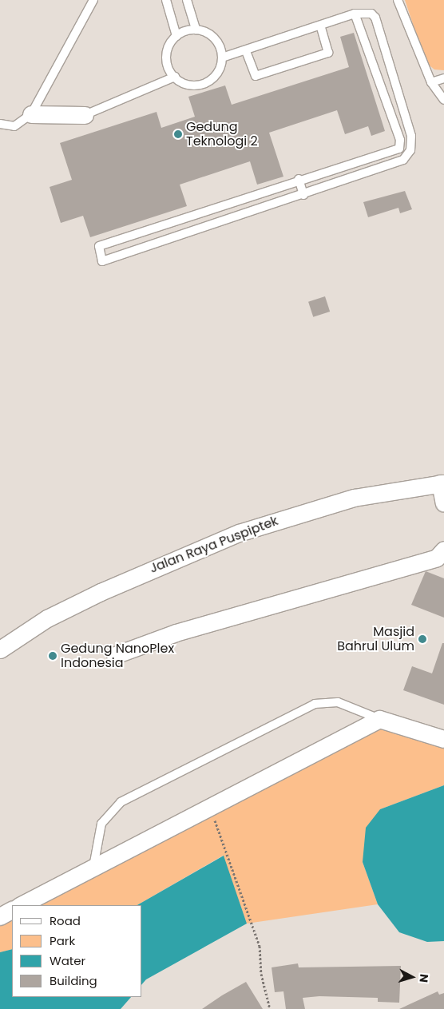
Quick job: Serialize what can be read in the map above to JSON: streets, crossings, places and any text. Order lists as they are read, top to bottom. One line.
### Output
{"streets":{"street":["Jalan Raya Puspiptek"]},"places":["Gedung Teknologi 2","Masjid Bahrul Ulum","Gedung NanoPlex Indonesia"],"legend":["Road","Park","Water","Building"],"north":"right"}
